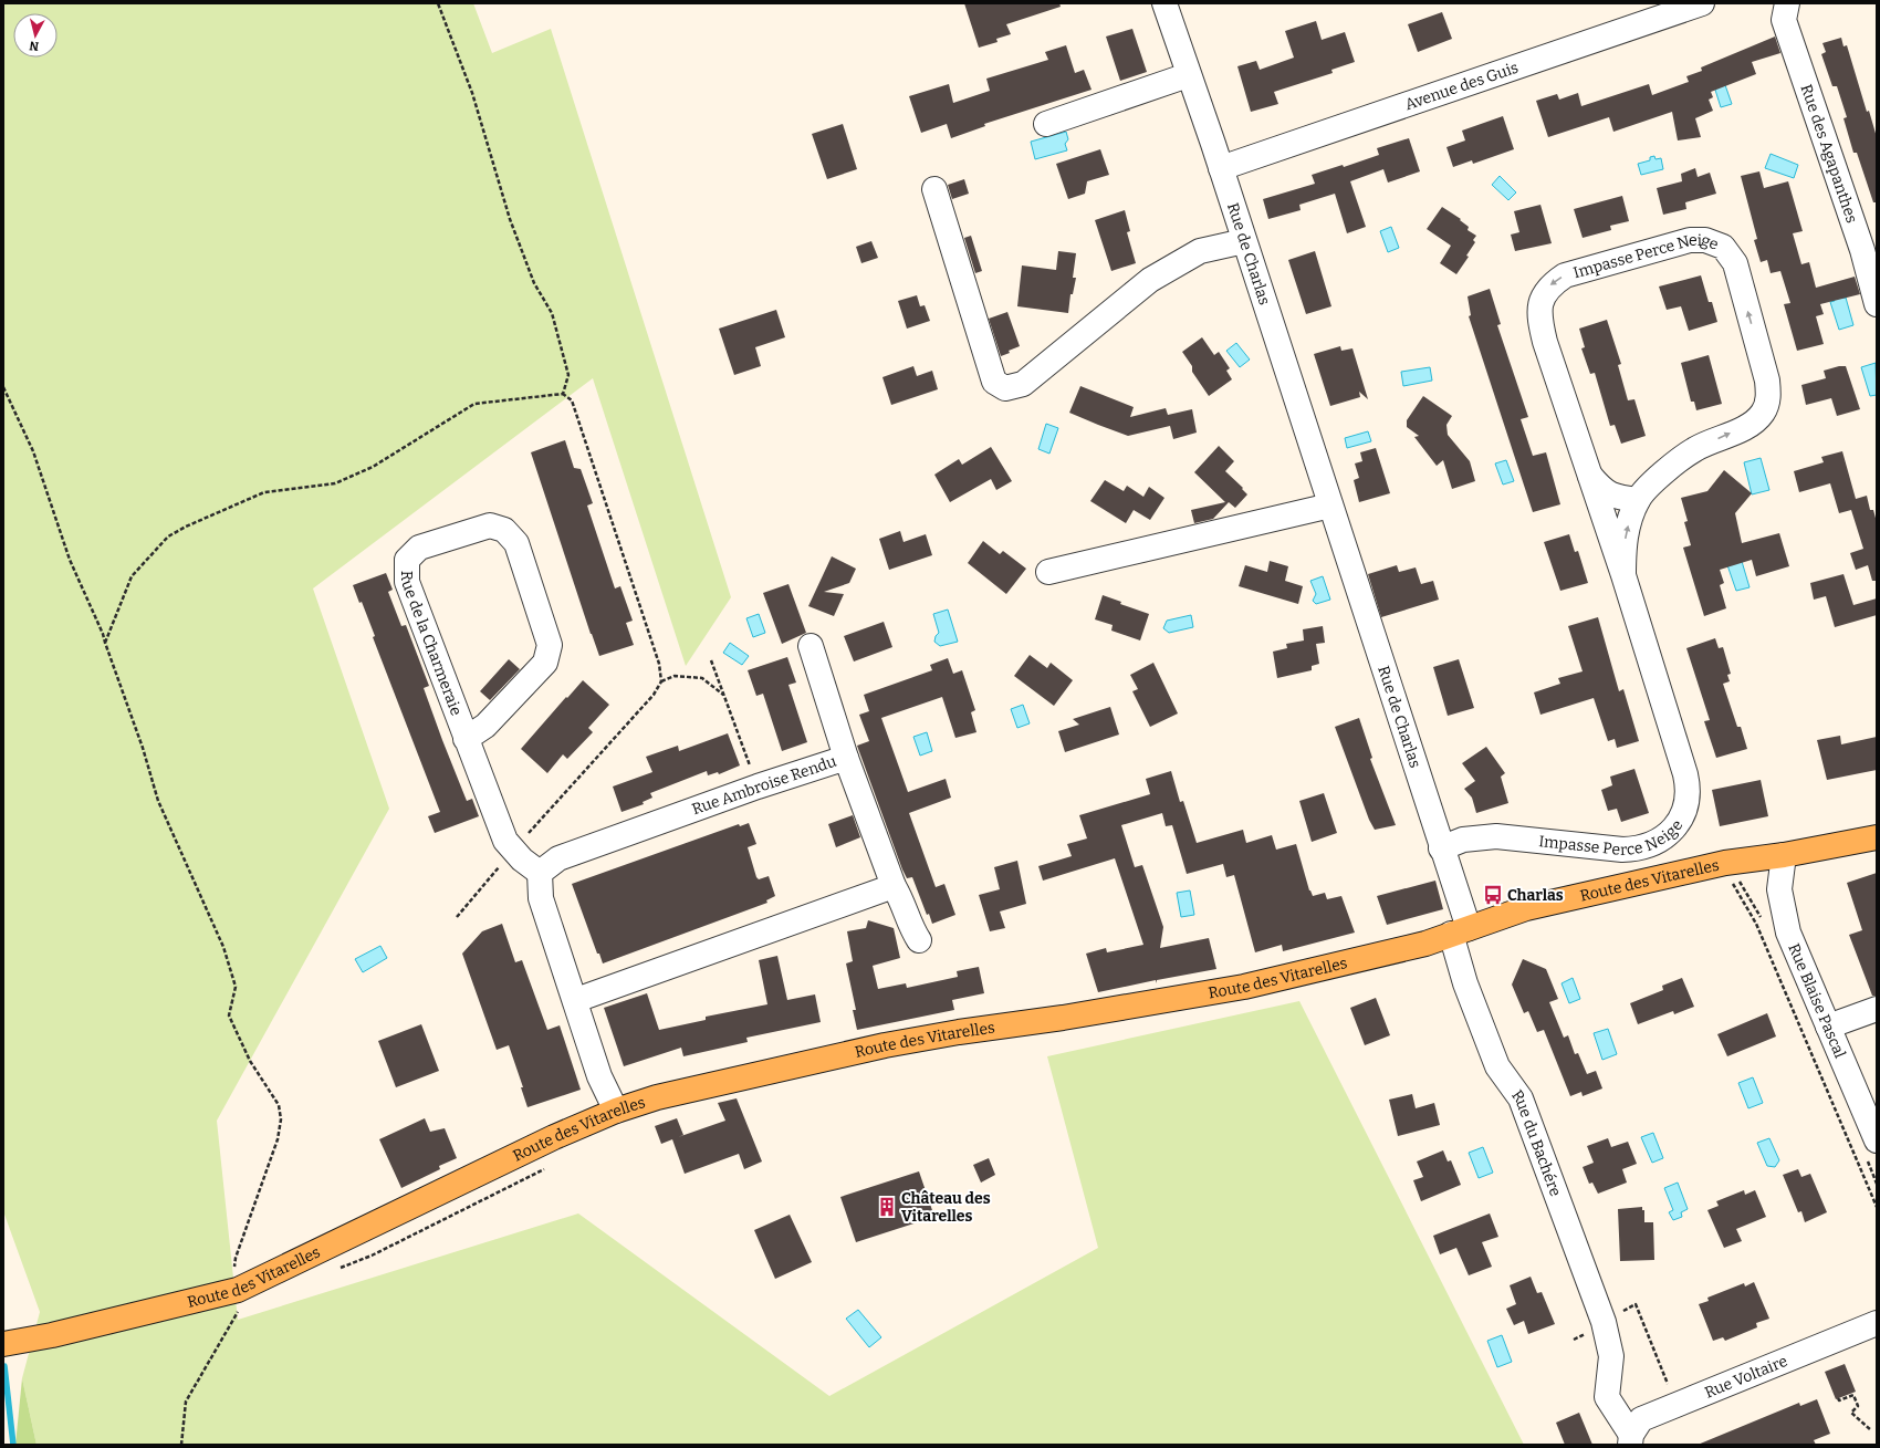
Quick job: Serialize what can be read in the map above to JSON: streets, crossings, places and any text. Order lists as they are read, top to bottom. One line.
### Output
{"streets":{"main road":["Route des Vitarelles"],"street":["Avenue des Guis","Rue des Agapanthes","Rue de Charlas","Impasse Perce Neige","Rue de la Charmeraie","Rue Ambroise Rendu","Rue Blaise Pascal","Rue du Bachére","Rue Voltaire"]},"crossings":[["Avenue des Guis","Rue de Charlas"],["Rue de Charlas","Impasse Perce Neige"],["Rue de Charlas","Route des Vitarelles"],["Rue de Charlas","Rue du Bachére"],["Rue de la Charmeraie","Rue Ambroise Rendu"],["Route des Vitarelles","Rue Blaise Pascal"],["Route des Vitarelles","Rue du Bachére"],["Rue du Bachére","Rue Voltaire"]],"places":{"bus stop":["Charlas"],"building":["Château des Vitarelles"]},"north":"bottom"}
